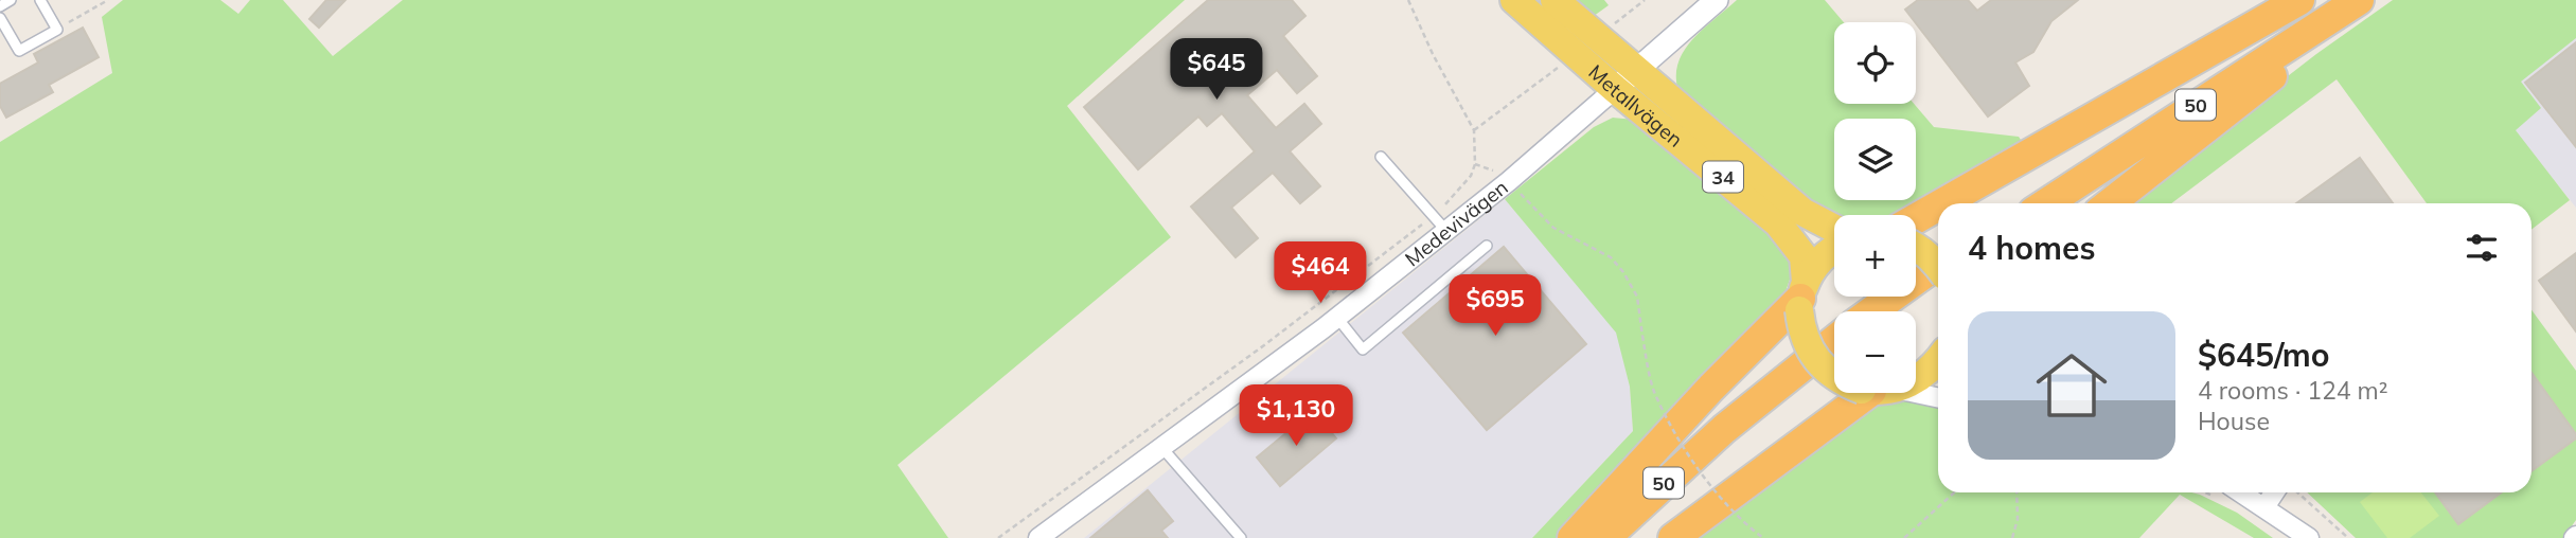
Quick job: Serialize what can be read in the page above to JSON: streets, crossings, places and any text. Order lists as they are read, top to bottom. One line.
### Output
{"streets":{"highway":["50"],"main road":["Metallvägen","34"],"street":["Medevivägen"]},"crossings":[["Metallvägen","34"],["Metallvägen","Medevivägen"]],"page":{"map_buttons":["+","−"],"price":["$645","$464","$695","$1,130"],"heading":"4 homes","list":[{"name":"$645/mo","note":"4 rooms · 124 m² · House"}]}}
